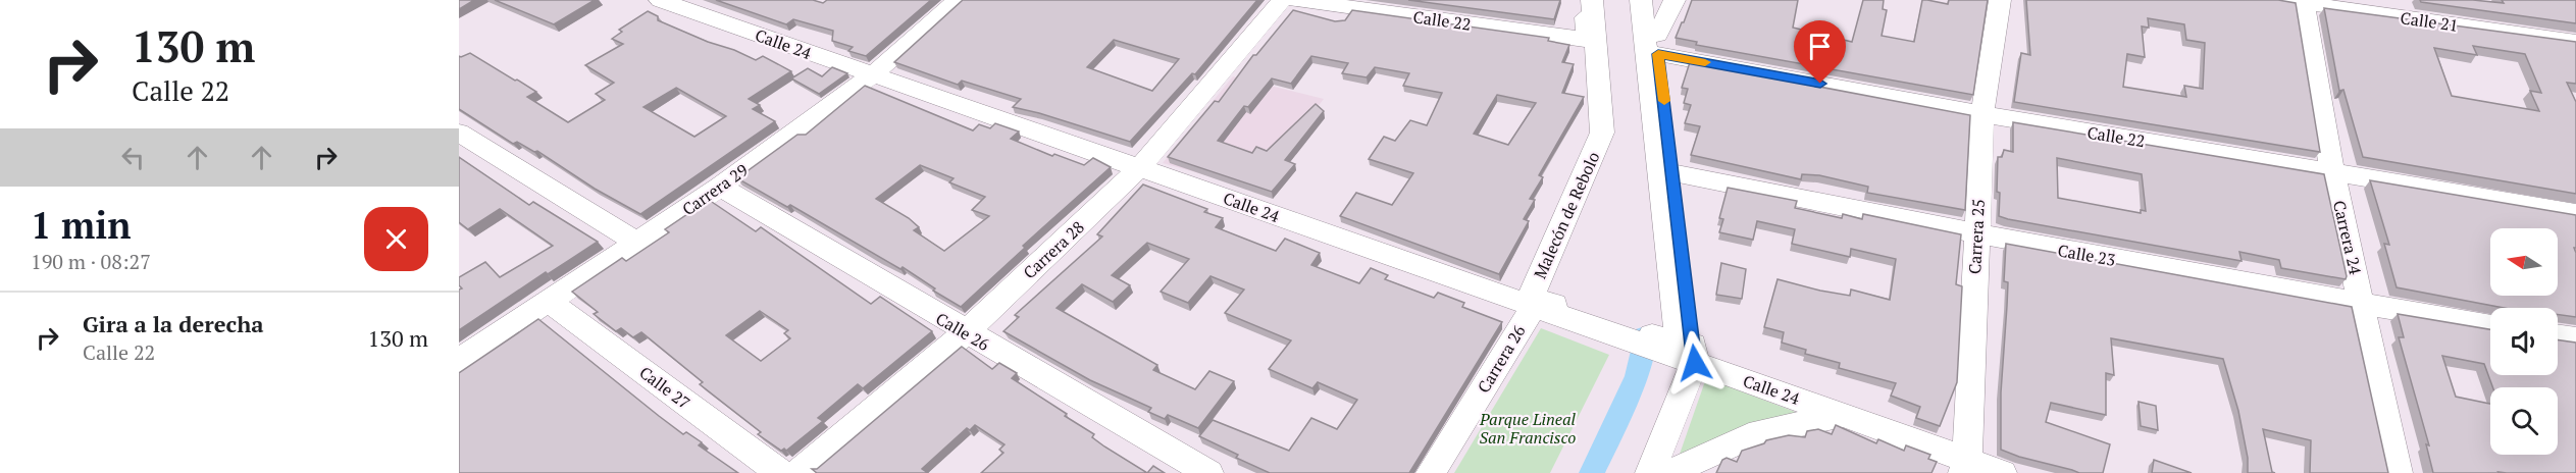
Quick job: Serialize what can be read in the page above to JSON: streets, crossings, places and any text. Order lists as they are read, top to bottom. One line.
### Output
{"streets":{"street":["Calle 22","Calle 21","Calle 24","Carrera 29","Malecón de Rebolo","Carrera 25","Carrera 24","Carrera 28","Calle 23","Calle 26","Carrera 26","Calle 27"]},"crossings":[["Calle 22","Carrera 25"],["Calle 22","Carrera 24"],["Calle 21","Carrera 24"],["Calle 24","Carrera 29"],["Calle 24","Carrera 25"],["Calle 24","Carrera 28"],["Calle 24","Carrera 26"],["Carrera 29","Calle 26"],["Carrera 29","Calle 27"],["Carrera 25","Calle 23"],["Carrera 24","Calle 23"],["Carrera 28","Calle 26"]],"parks":["Parque Lineal San Francisco"],"north":"left","page":{"turn":["130 m","Calle 22"],"heading":["1 min","190 m · 08:27"],"list":[{"name":"Gira a la derecha","note":"Calle 22","value":"130 m"}]}}
